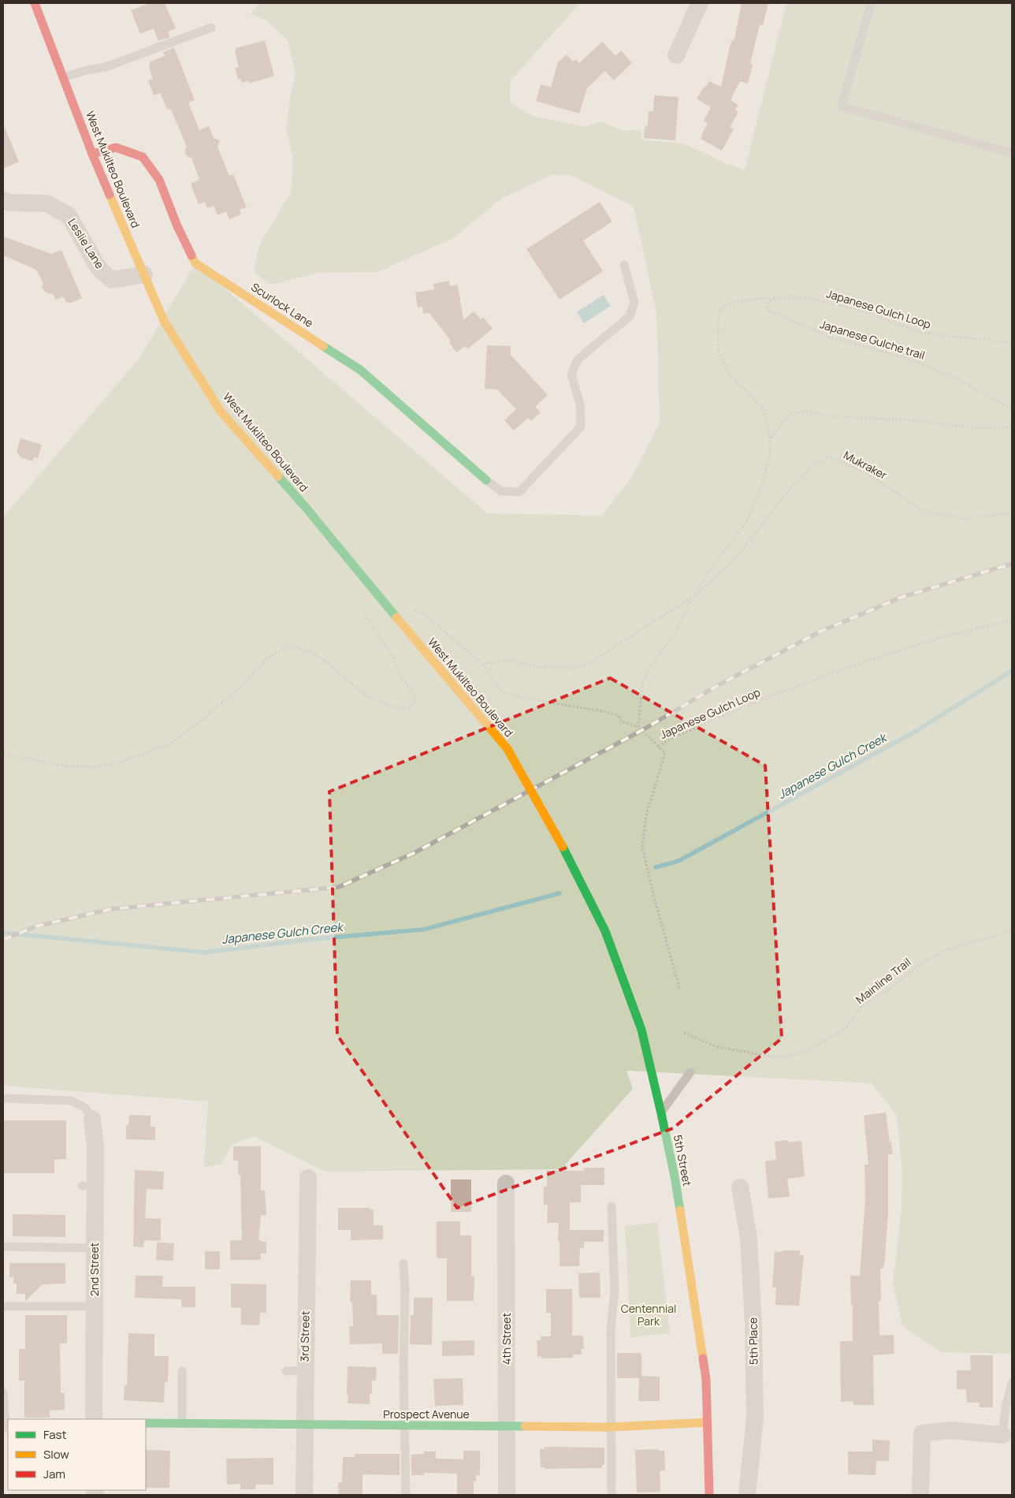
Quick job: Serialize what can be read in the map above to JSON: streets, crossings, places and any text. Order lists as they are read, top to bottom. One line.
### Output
{"streets":{"main road":["West Mukilteo Boulevard","Scurlock Lane","5th Street","Prospect Avenue"],"street":["Leslie Lane","2nd Street","3rd Street","4th Street","5th Place"],"path":["Japanese Gulch Loop","Japanese Gulche trail","Mukraker","Mainline Trail"]},"crossings":[["West Mukilteo Boulevard","Leslie Lane"],["West Mukilteo Boulevard","Scurlock Lane"],["West Mukilteo Boulevard","5th Street"],["Japanese Gulch Loop","Japanese Gulche trail"],["Japanese Gulch Loop","Mukraker"],["5th Street","Prospect Avenue"],["3rd Street","Prospect Avenue"],["4th Street","Prospect Avenue"]],"water":["Japanese Gulch Creek"],"parks":["Centennial Park"],"legend":["Fast","Slow","Jam"]}
